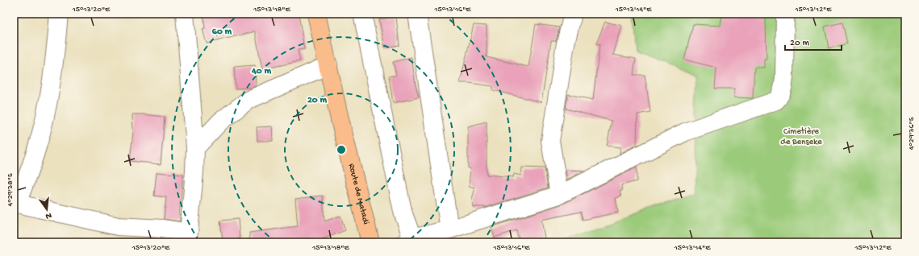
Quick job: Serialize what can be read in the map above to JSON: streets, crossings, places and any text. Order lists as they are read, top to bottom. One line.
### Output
{"streets":{"highway":["Route de Matadi"]},"parks":["Cimetière de Benseke"],"scale_bar":"20 m","north":"bottom","coordinates":["15°13'20\"E","15°13'18\"E","15°13'16\"E","15°13'14\"E","15°13'12\"E","4°29'36\"S","4°29'38\"S"],"rings":["60 m","40 m","20 m"]}
